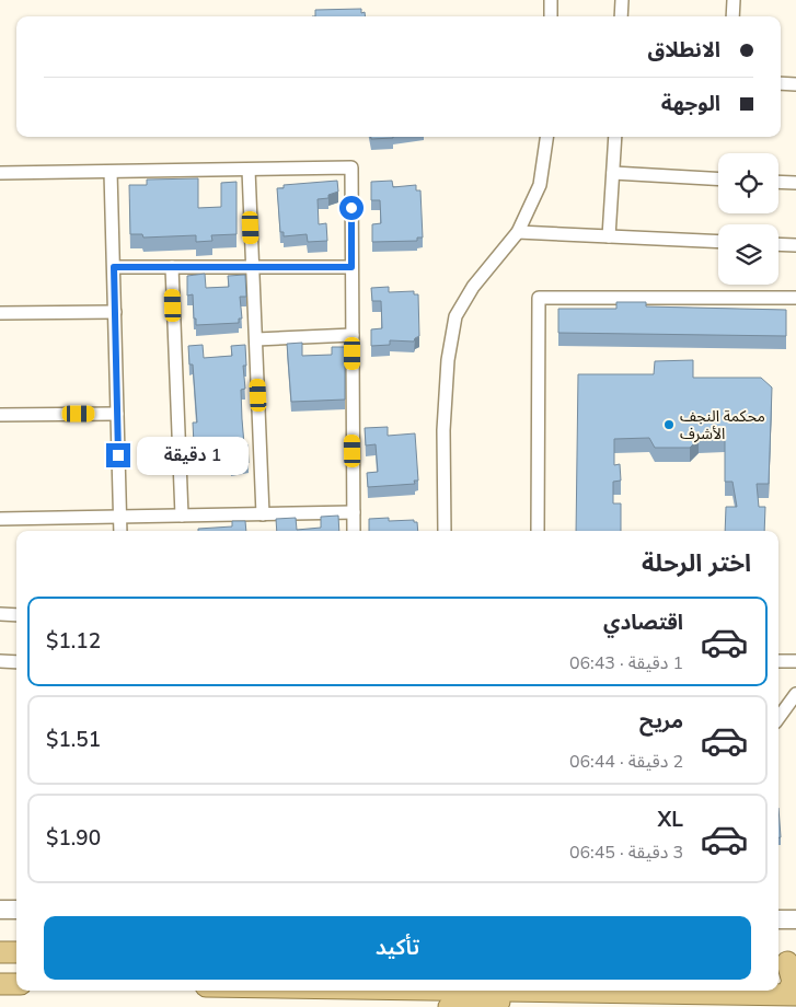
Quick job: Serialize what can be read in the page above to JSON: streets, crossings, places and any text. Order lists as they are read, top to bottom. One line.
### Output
{"places":["محكمة النجف الأشرف"],"page":{"banner":["الانطلاق","الوجهة"],"bubble":"1 دقيقة","heading":"اختر الرحلة","list":[{"name":"اقتصادي","note":"1 دقيقة · 06:43","value":"$1.12"},{"name":"مريح","note":"2 دقيقة · 06:44","value":"$1.51"},{"name":"XL","note":"3 دقيقة · 06:45","value":"$1.90"}],"buttons":"تأكيد"}}
